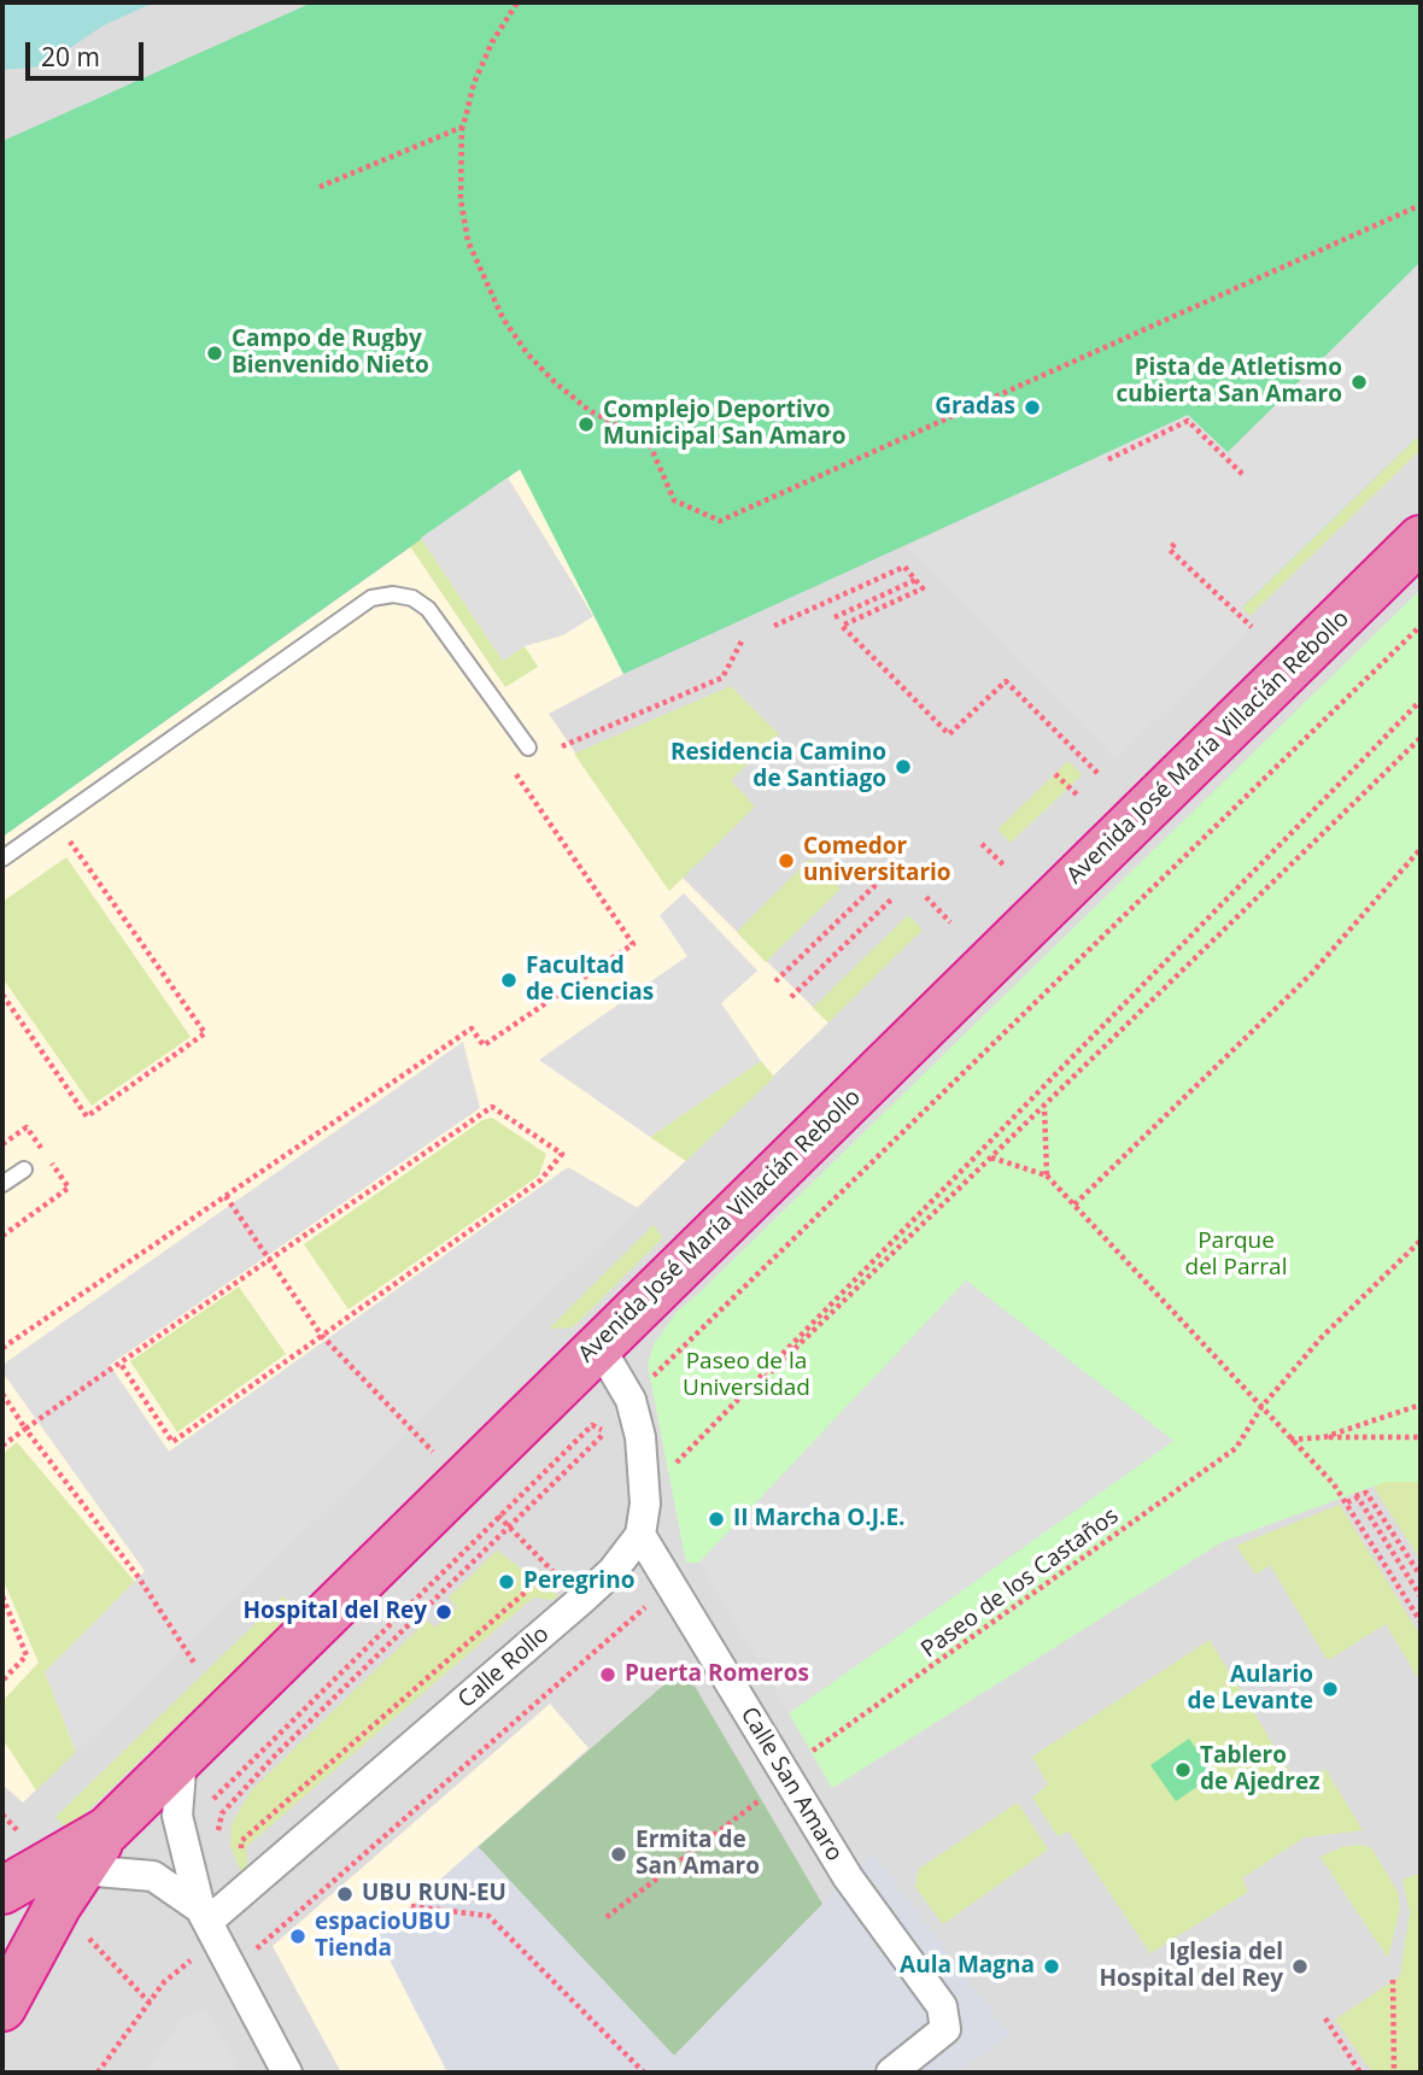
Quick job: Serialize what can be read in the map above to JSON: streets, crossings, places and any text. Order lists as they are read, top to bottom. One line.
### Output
{"streets":{"highway":["Avenida José María Villacián Rebollo"],"street":["Calle Rollo","Calle San Amaro"],"path":["Paseo de los Castaños"]},"crossings":[["Paseo de los Castaños","Calle San Amaro"],["Calle Rollo","Calle San Amaro"]],"parks":["Parque del Parral","Paseo de la Universidad"],"places":["Campo de Rugby Bienvenido Nieto","Pista de Atletismo cubierta San Amaro","Gradas","Complejo Deportivo Municipal San Amaro","Residencia Camino de Santiago","Comedor universitario","Facultad de Ciencias","II Marcha O.J.E.","Peregrino","Hospital del Rey","Puerta Romeros","Aulario de Levante","Tablero de Ajedrez","Ermita de San Amaro","UBU RUN-EU","espacioUBU Tienda","Aula Magna","Iglesia del Hospital del Rey"],"scale_bar":"20 m"}
